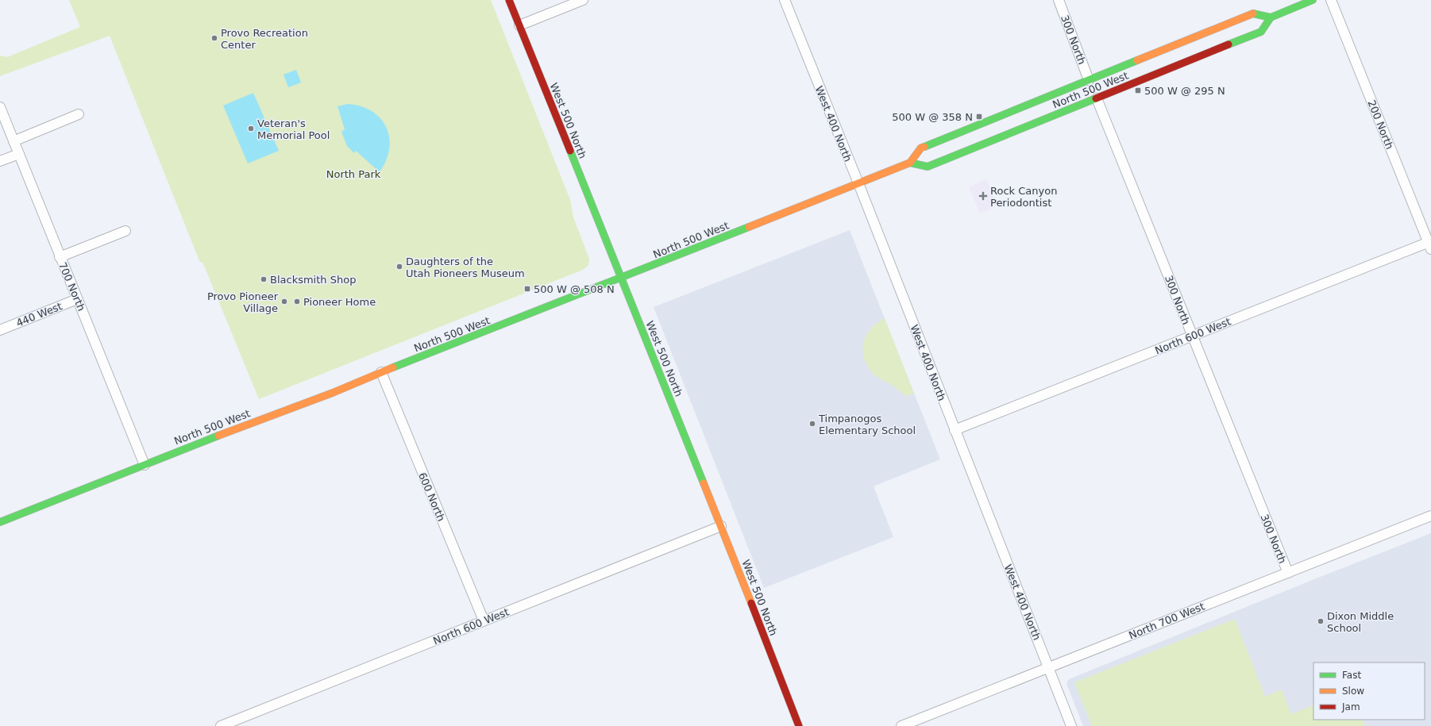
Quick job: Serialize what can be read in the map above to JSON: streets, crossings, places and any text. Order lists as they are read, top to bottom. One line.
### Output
{"streets":{"main road":["North 500 West","West 500 North"],"street":["300 North","West 400 North","200 North","700 North","440 West","North 600 West","600 North","North 700 West"]},"crossings":[["300 North","North 500 West"],["300 North","North 600 West"],["300 North","North 700 West"],["North 500 West","West 500 North"],["North 500 West","West 400 North"],["North 500 West","700 North"],["North 500 West","600 North"],["West 500 North","North 600 West"],["West 400 North","North 600 West"],["West 400 North","North 700 West"],["200 North","North 600 West"],["700 North","440 West"],["North 600 West","600 North"]],"parks":["North Park"],"places":{"other":["Provo Recreation Center","Veteran's Memorial Pool","Daughters of the Utah Pioneers Museum","Blacksmith Shop","Provo Pioneer Village","Pioneer Home","Timpanogos Elementary School","Dixon Middle School"],"transit":["500 W @ 295 N","500 W @ 358 N","500 W @ 508 N"],"health":["Rock Canyon Periodontist"]},"legend":["Fast","Slow","Jam"]}
